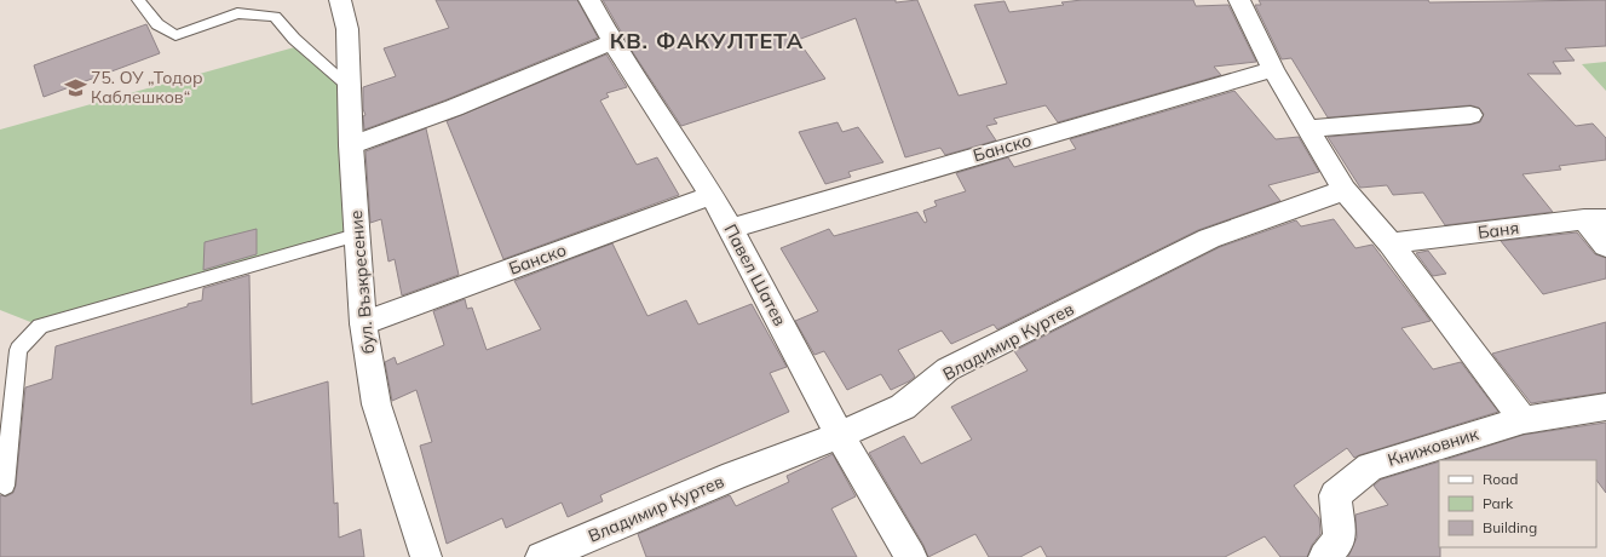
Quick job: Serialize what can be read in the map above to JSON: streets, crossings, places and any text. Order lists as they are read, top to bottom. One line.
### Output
{"streets":{"street":["Банско","Баня","Павел Шатев","бул. Възкресение","Владимир Куртев","Книжовник"]},"crossings":[["Банско","Павел Шатев"],["Банско","бул. Възкресение"],["Павел Шатев","Владимир Куртев"]],"districts":["КВ. ФАКУЛТЕТА"],"places":{"school or university":["75. ОУ „Тодор Каблешков“"]},"legend":["Road","Park","Building"]}
